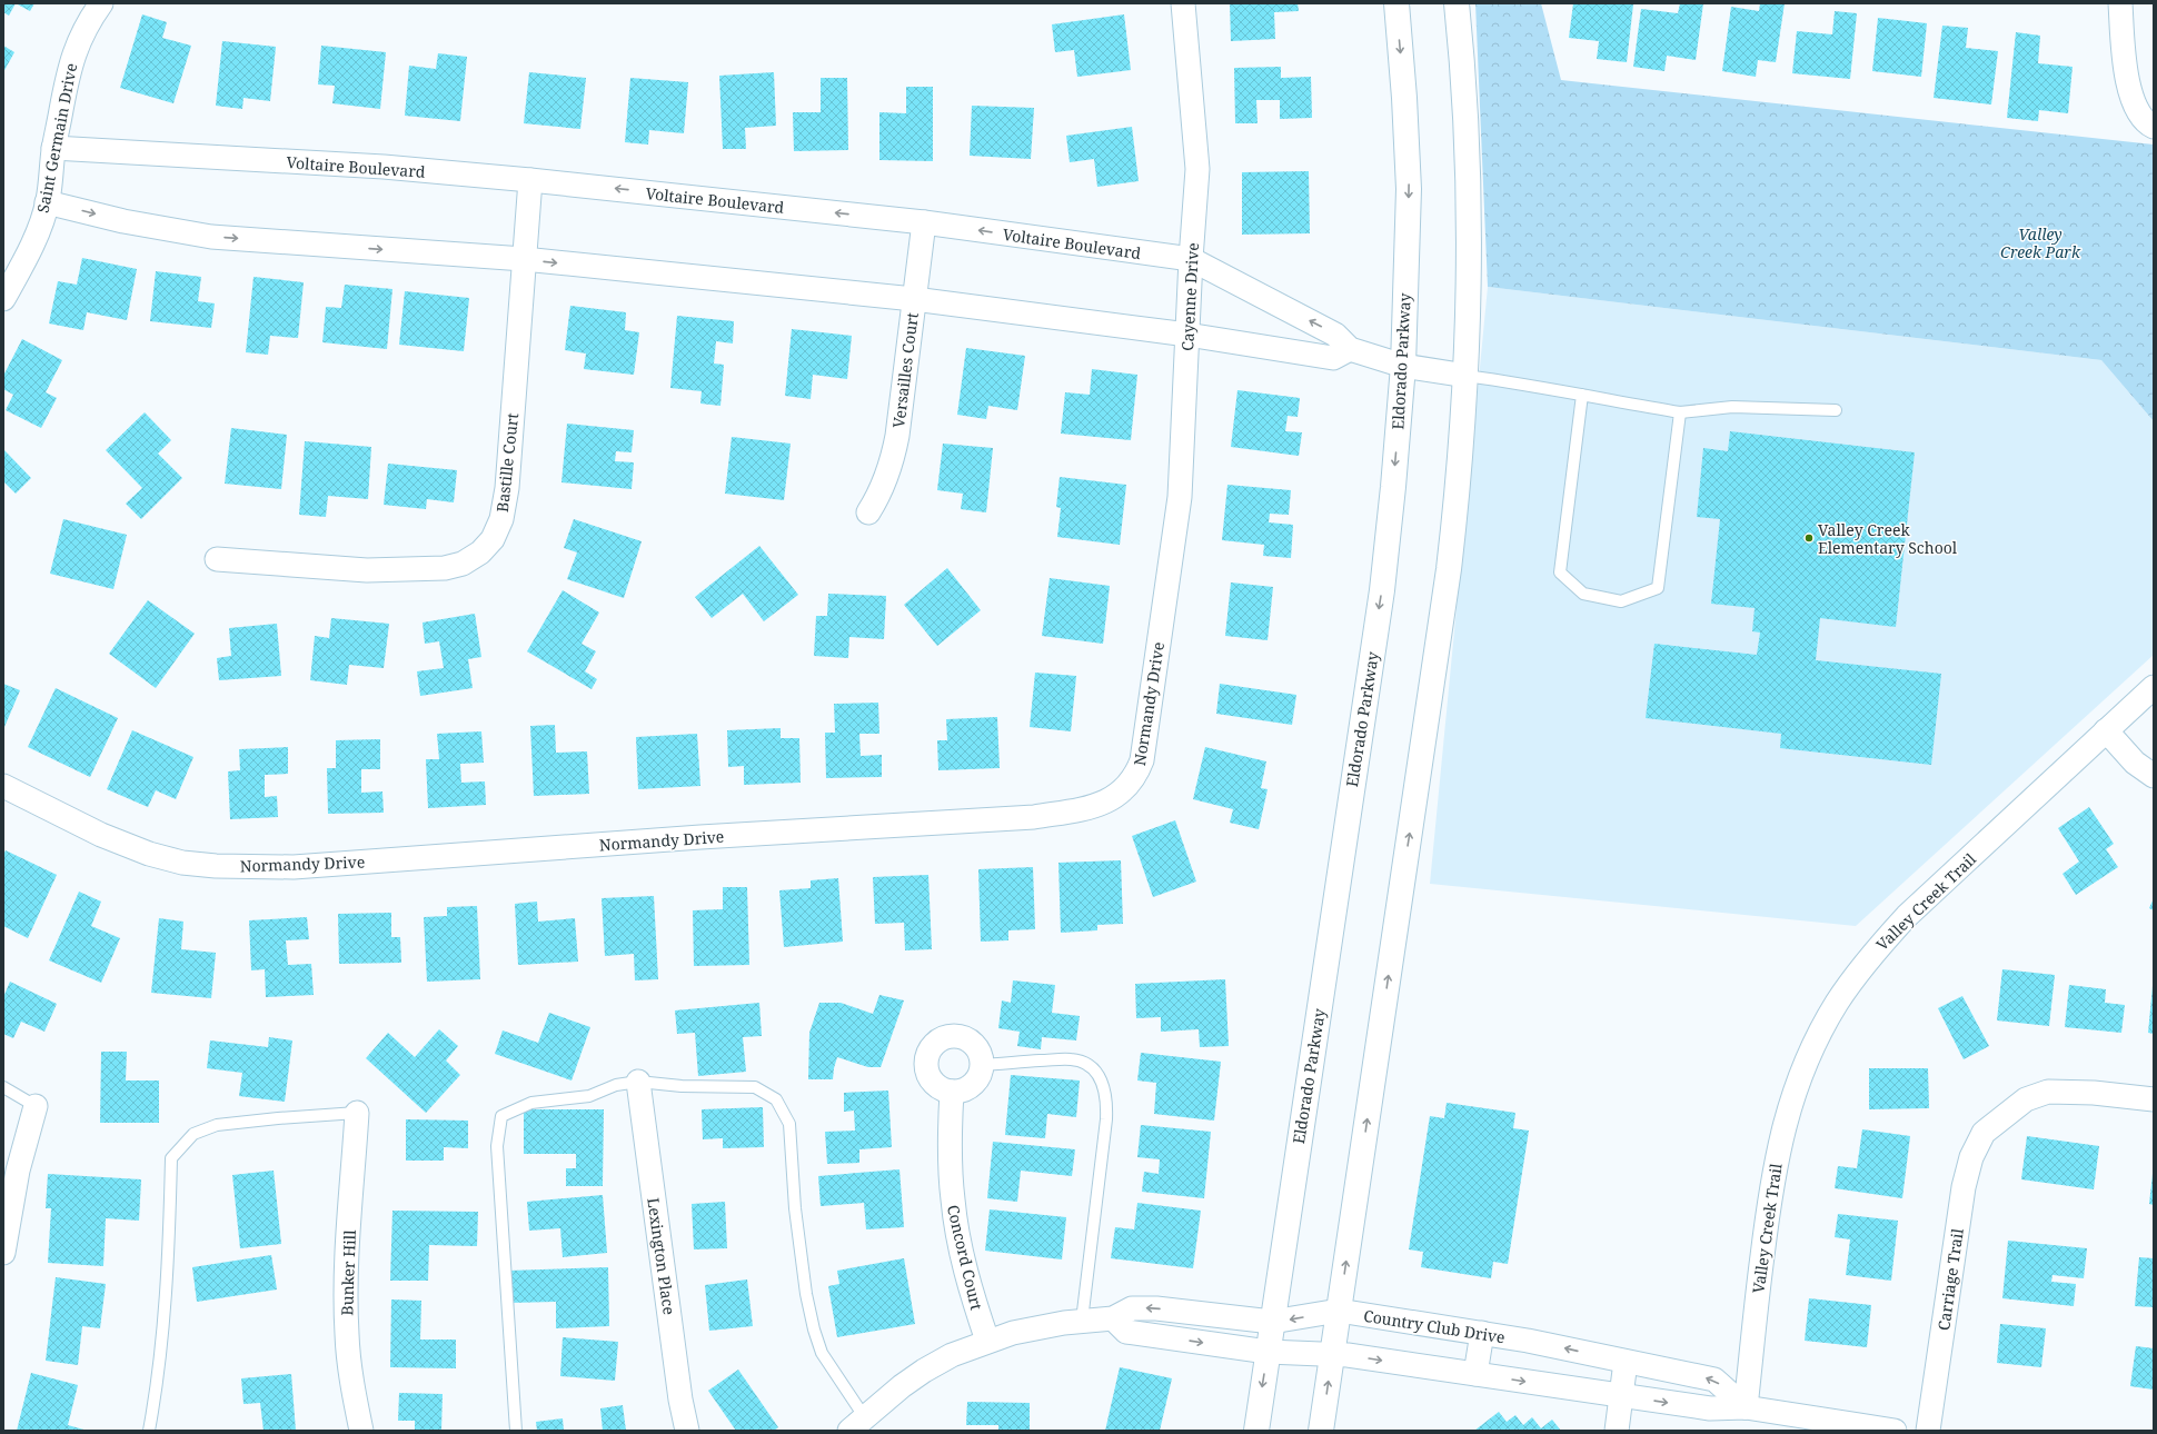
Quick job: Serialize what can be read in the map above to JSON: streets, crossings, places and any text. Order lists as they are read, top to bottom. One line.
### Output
{"streets":{"main road":["Eldorado Parkway"],"street":["Saint Germain Drive","Voltaire Boulevard","Cayenne Drive","Versailles Court","Bastille Court","Normandy Drive","Valley Creek Trail","Lexington Place","Concord Court","Bunker Hill","Carriage Trail","Country Club Drive"]},"crossings":[["Saint Germain Drive","Voltaire Boulevard"],["Voltaire Boulevard","Cayenne Drive"],["Voltaire Boulevard","Eldorado Parkway"],["Voltaire Boulevard","Versailles Court"],["Voltaire Boulevard","Bastille Court"],["Cayenne Drive","Normandy Drive"],["Eldorado Parkway","Country Club Drive"],["Valley Creek Trail","Country Club Drive"],["Concord Court","Country Club Drive"]],"parks":["Valley Creek Park"],"places":["Valley Creek Elementary School"]}
